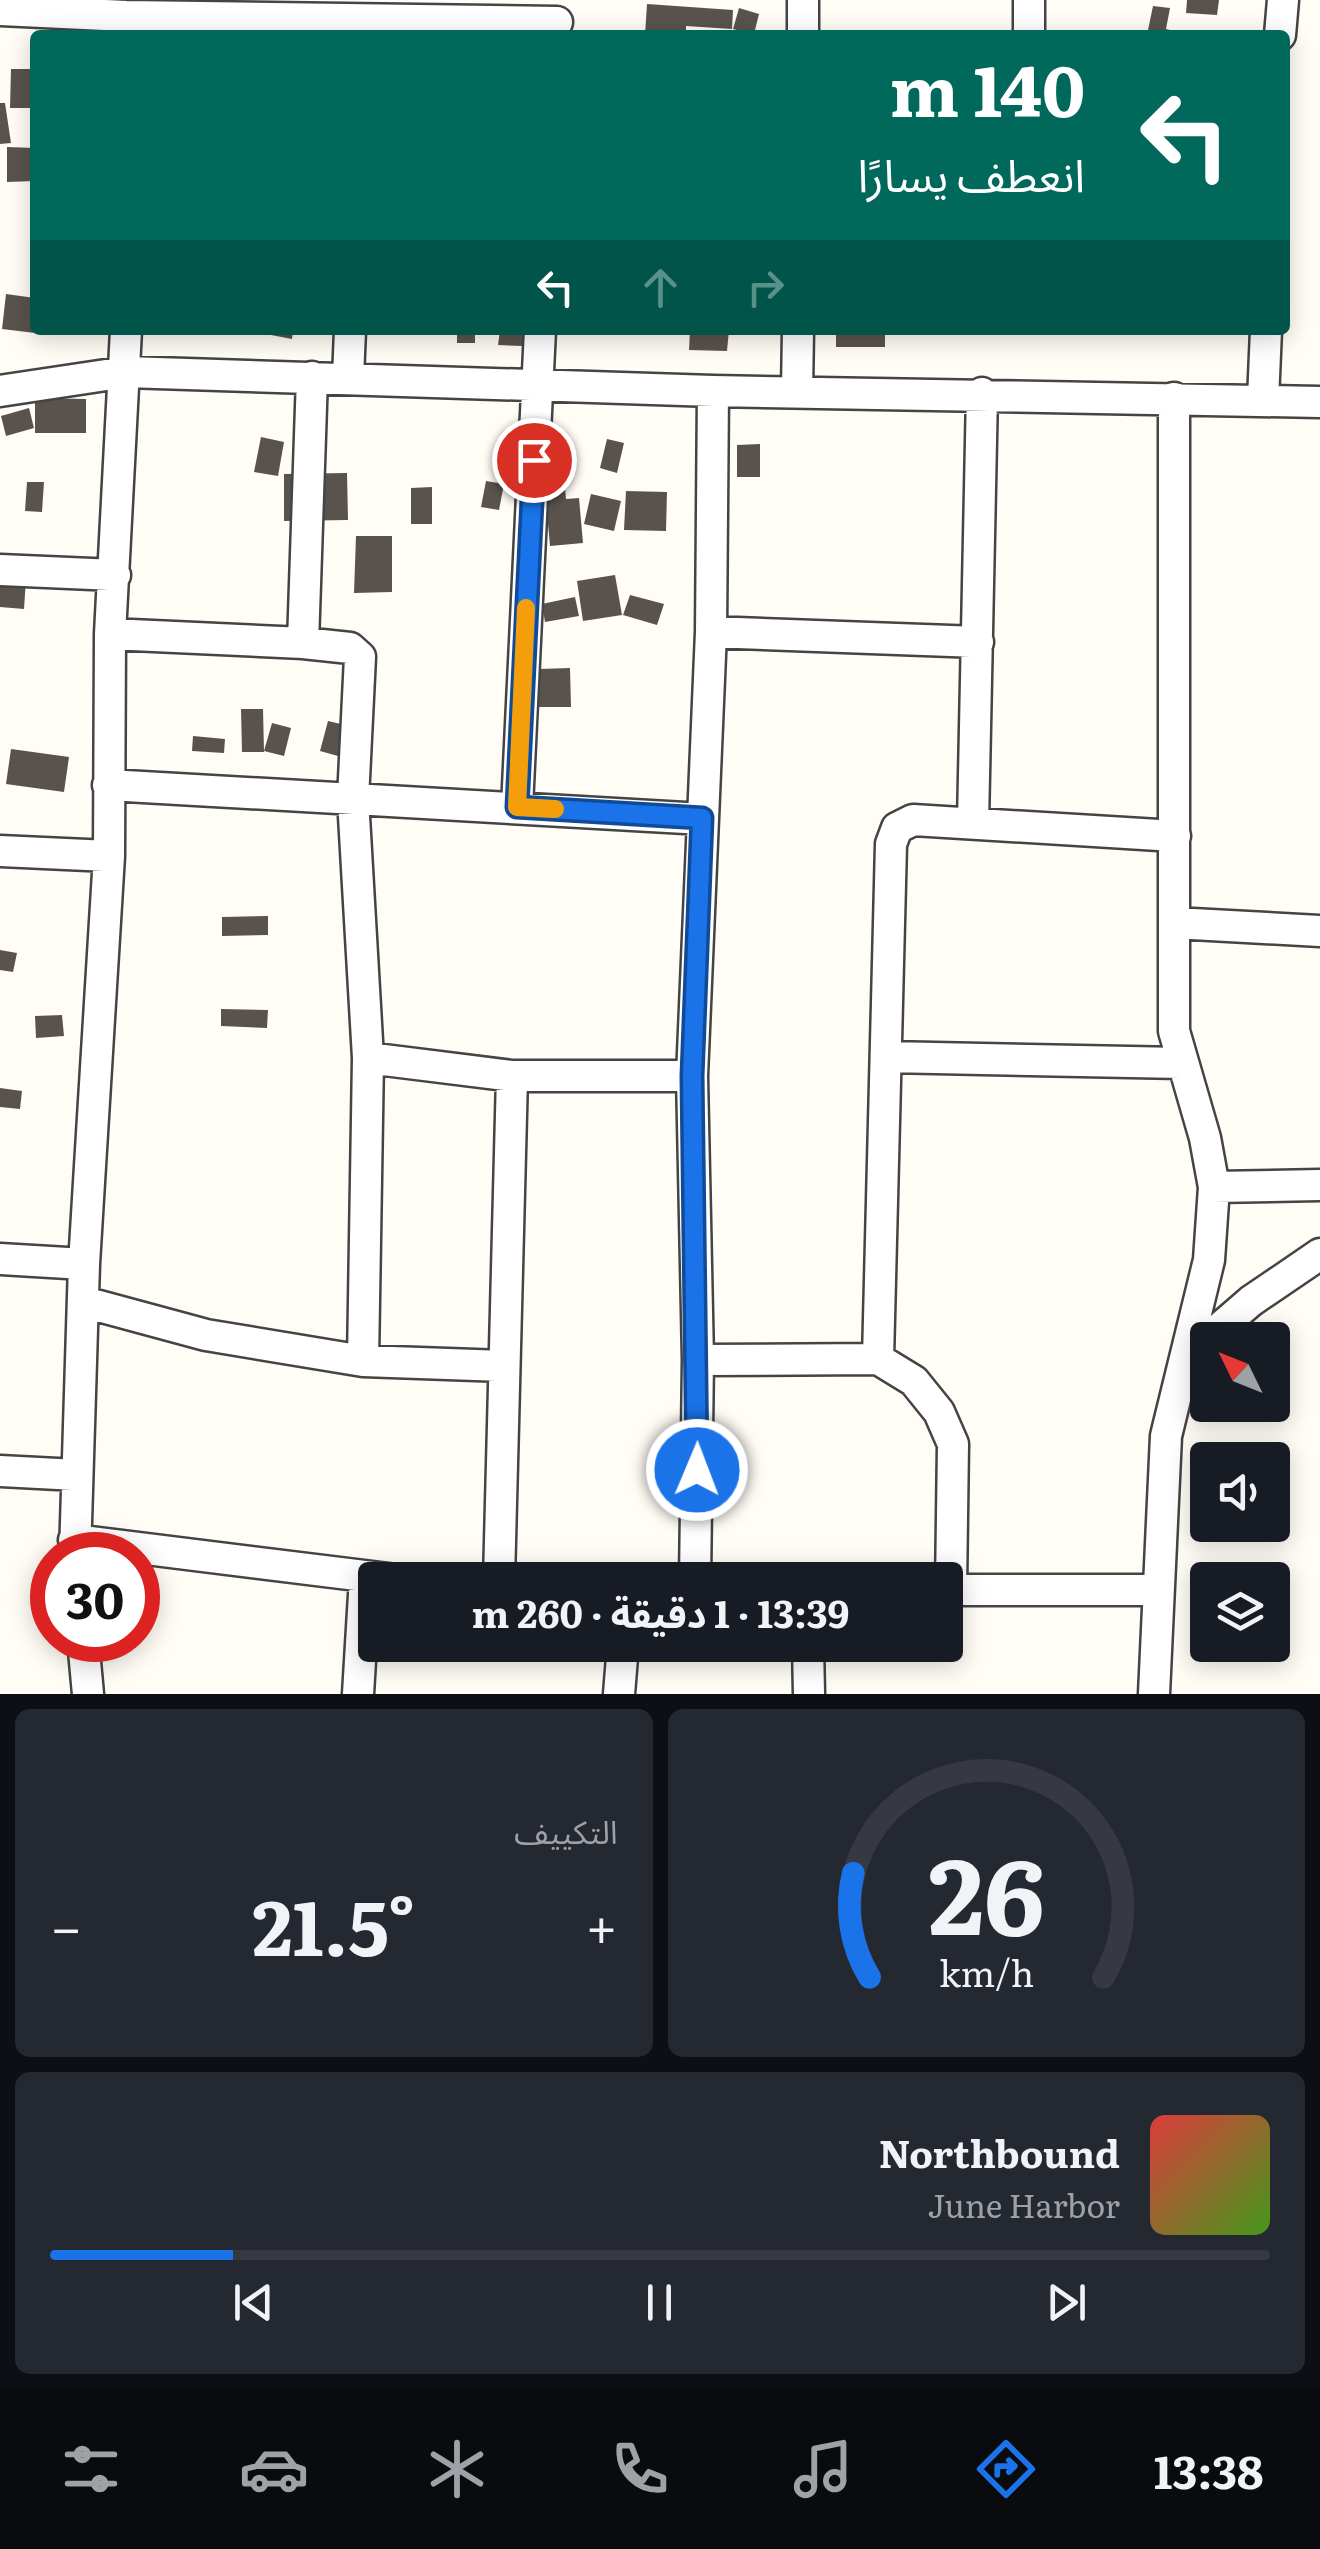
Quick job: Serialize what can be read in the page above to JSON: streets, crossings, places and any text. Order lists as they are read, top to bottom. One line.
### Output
{"north":"top left","page":{"turn":["140 m","انعطف يسارًا"],"limit":"30","trip":"13:39 · 1 دقيقة · 260 m","tile":"التكييف","heat":["−","21.5°","+"],"song":["Northbound","June Harbor"],"tabs":"13:38","gauge":["26","km/h"]}}
